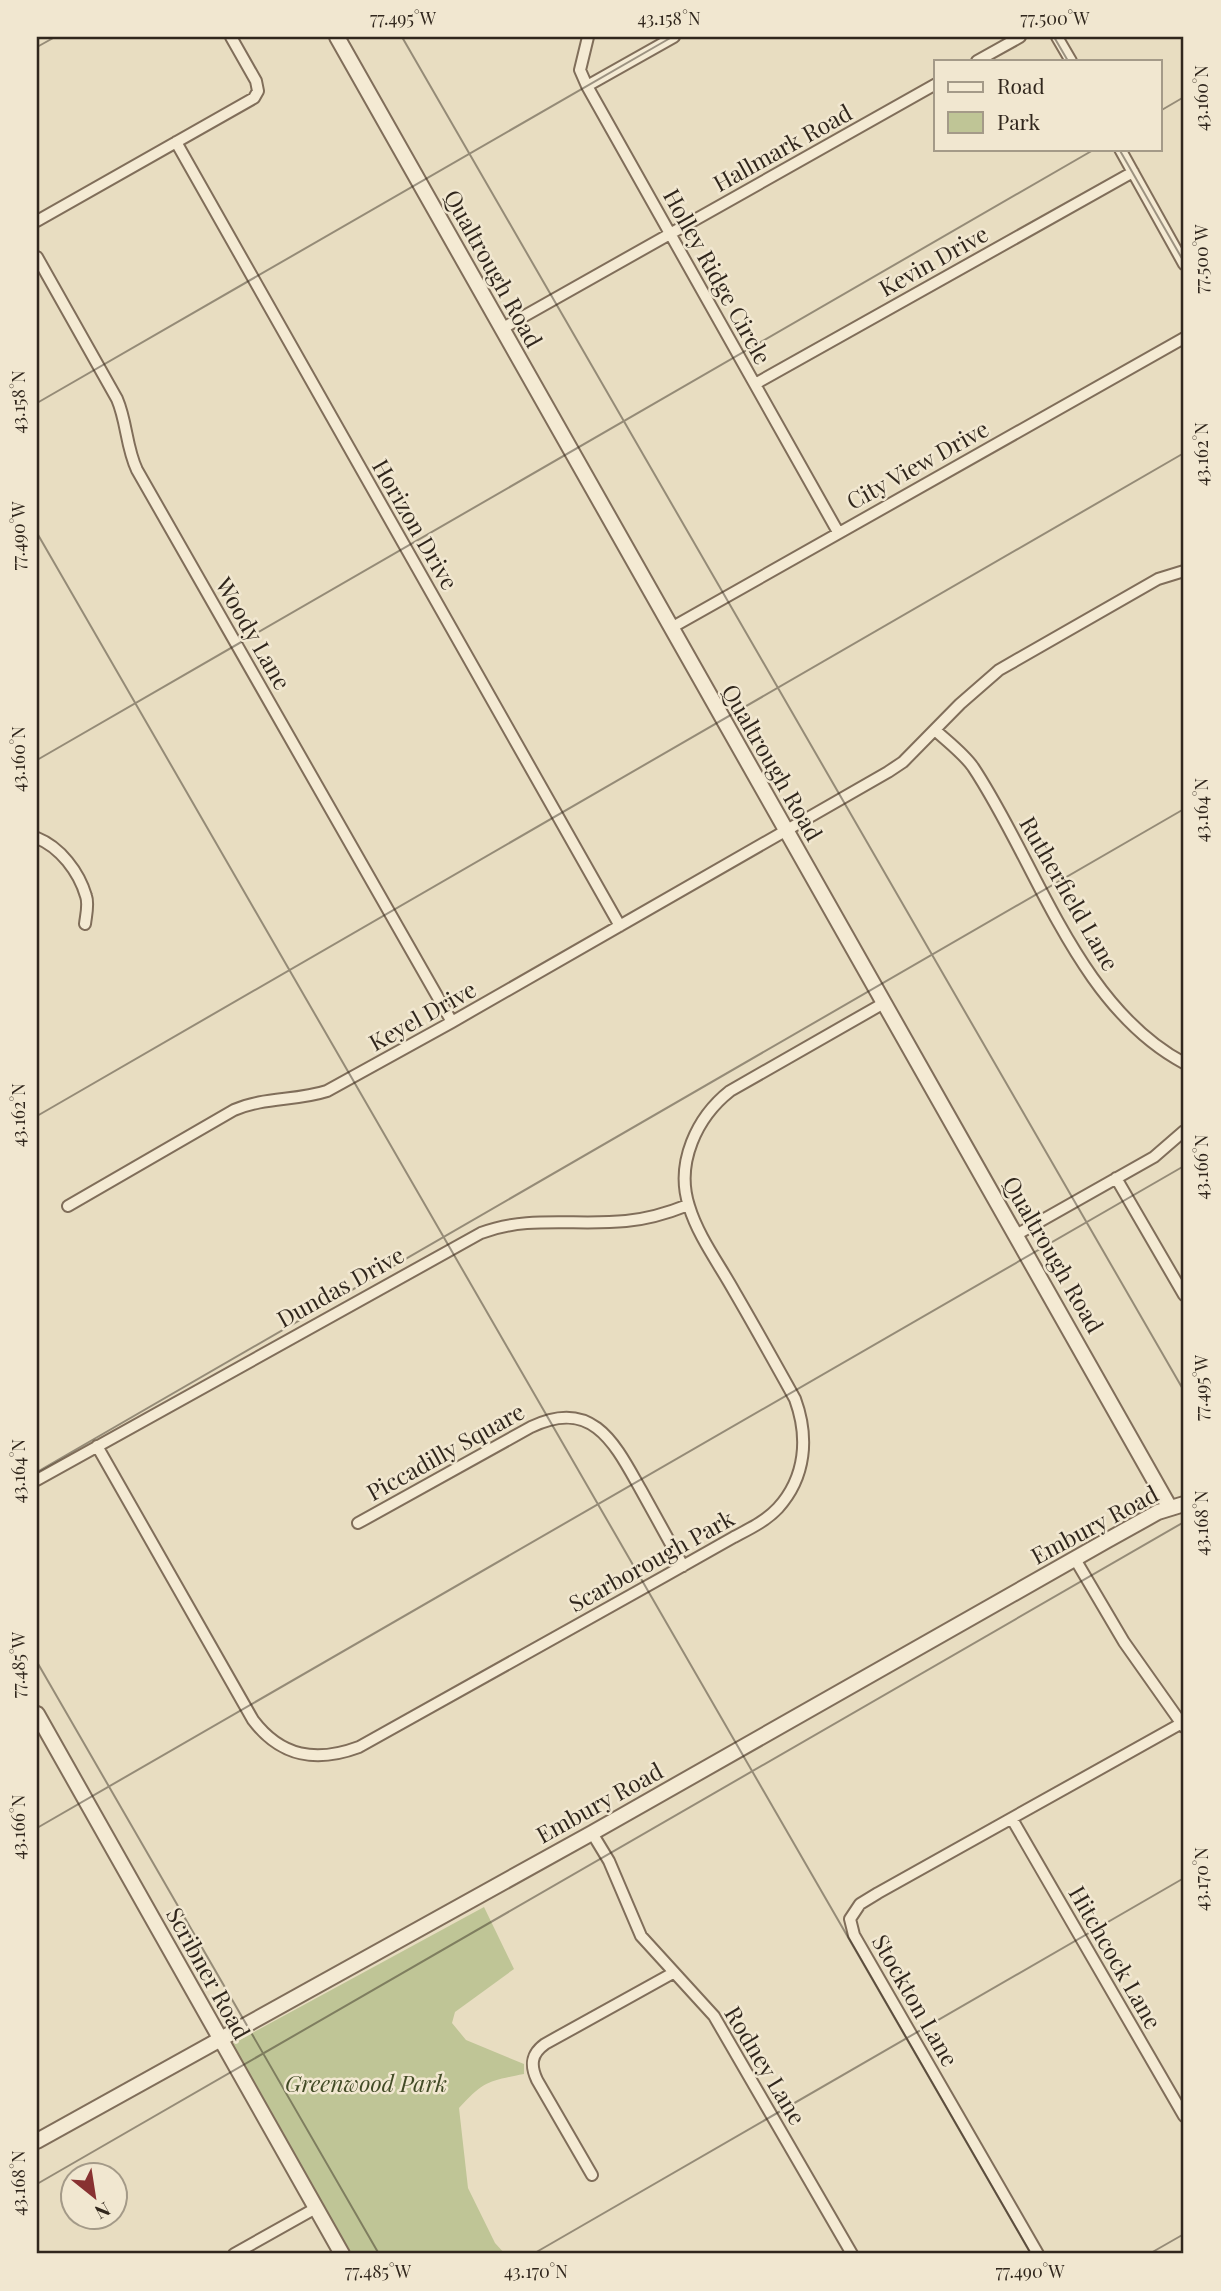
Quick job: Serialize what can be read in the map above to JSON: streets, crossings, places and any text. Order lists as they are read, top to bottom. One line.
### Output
{"streets":{"street":["Hallmark Road","Kevin Drive","Qualtrough Road","Holley Ridge Circle","City View Drive","Horizon Drive","Woody Lane","Rutherfield Lane","Keyel Drive","Dundas Drive","Piccadilly Square","Embury Road","Scarborough Park","Hitchcock Lane","Scribner Road","Stockton Lane","Rodney Lane"]},"crossings":[["Hallmark Road","Qualtrough Road"],["Hallmark Road","Holley Ridge Circle"],["Kevin Drive","Holley Ridge Circle"],["Qualtrough Road","City View Drive"],["Qualtrough Road","Keyel Drive"],["Qualtrough Road","Embury Road"],["Qualtrough Road","Scarborough Park"],["Holley Ridge Circle","City View Drive"],["Horizon Drive","Keyel Drive"],["Woody Lane","Keyel Drive"],["Rutherfield Lane","Keyel Drive"],["Dundas Drive","Scarborough Park"],["Piccadilly Square","Scarborough Park"],["Embury Road","Scribner Road"],["Embury Road","Rodney Lane"],["Hitchcock Lane","Stockton Lane"]],"parks":["Greenwood Park"],"legend":["Road","Park"],"north":"bottom right","coordinates":["77.495°W","43.158°N","77.500°W","43.160°N","43.162°N","77.490°W","43.164°N","43.166°N","43.168°N","77.485°W","43.170°N"]}
